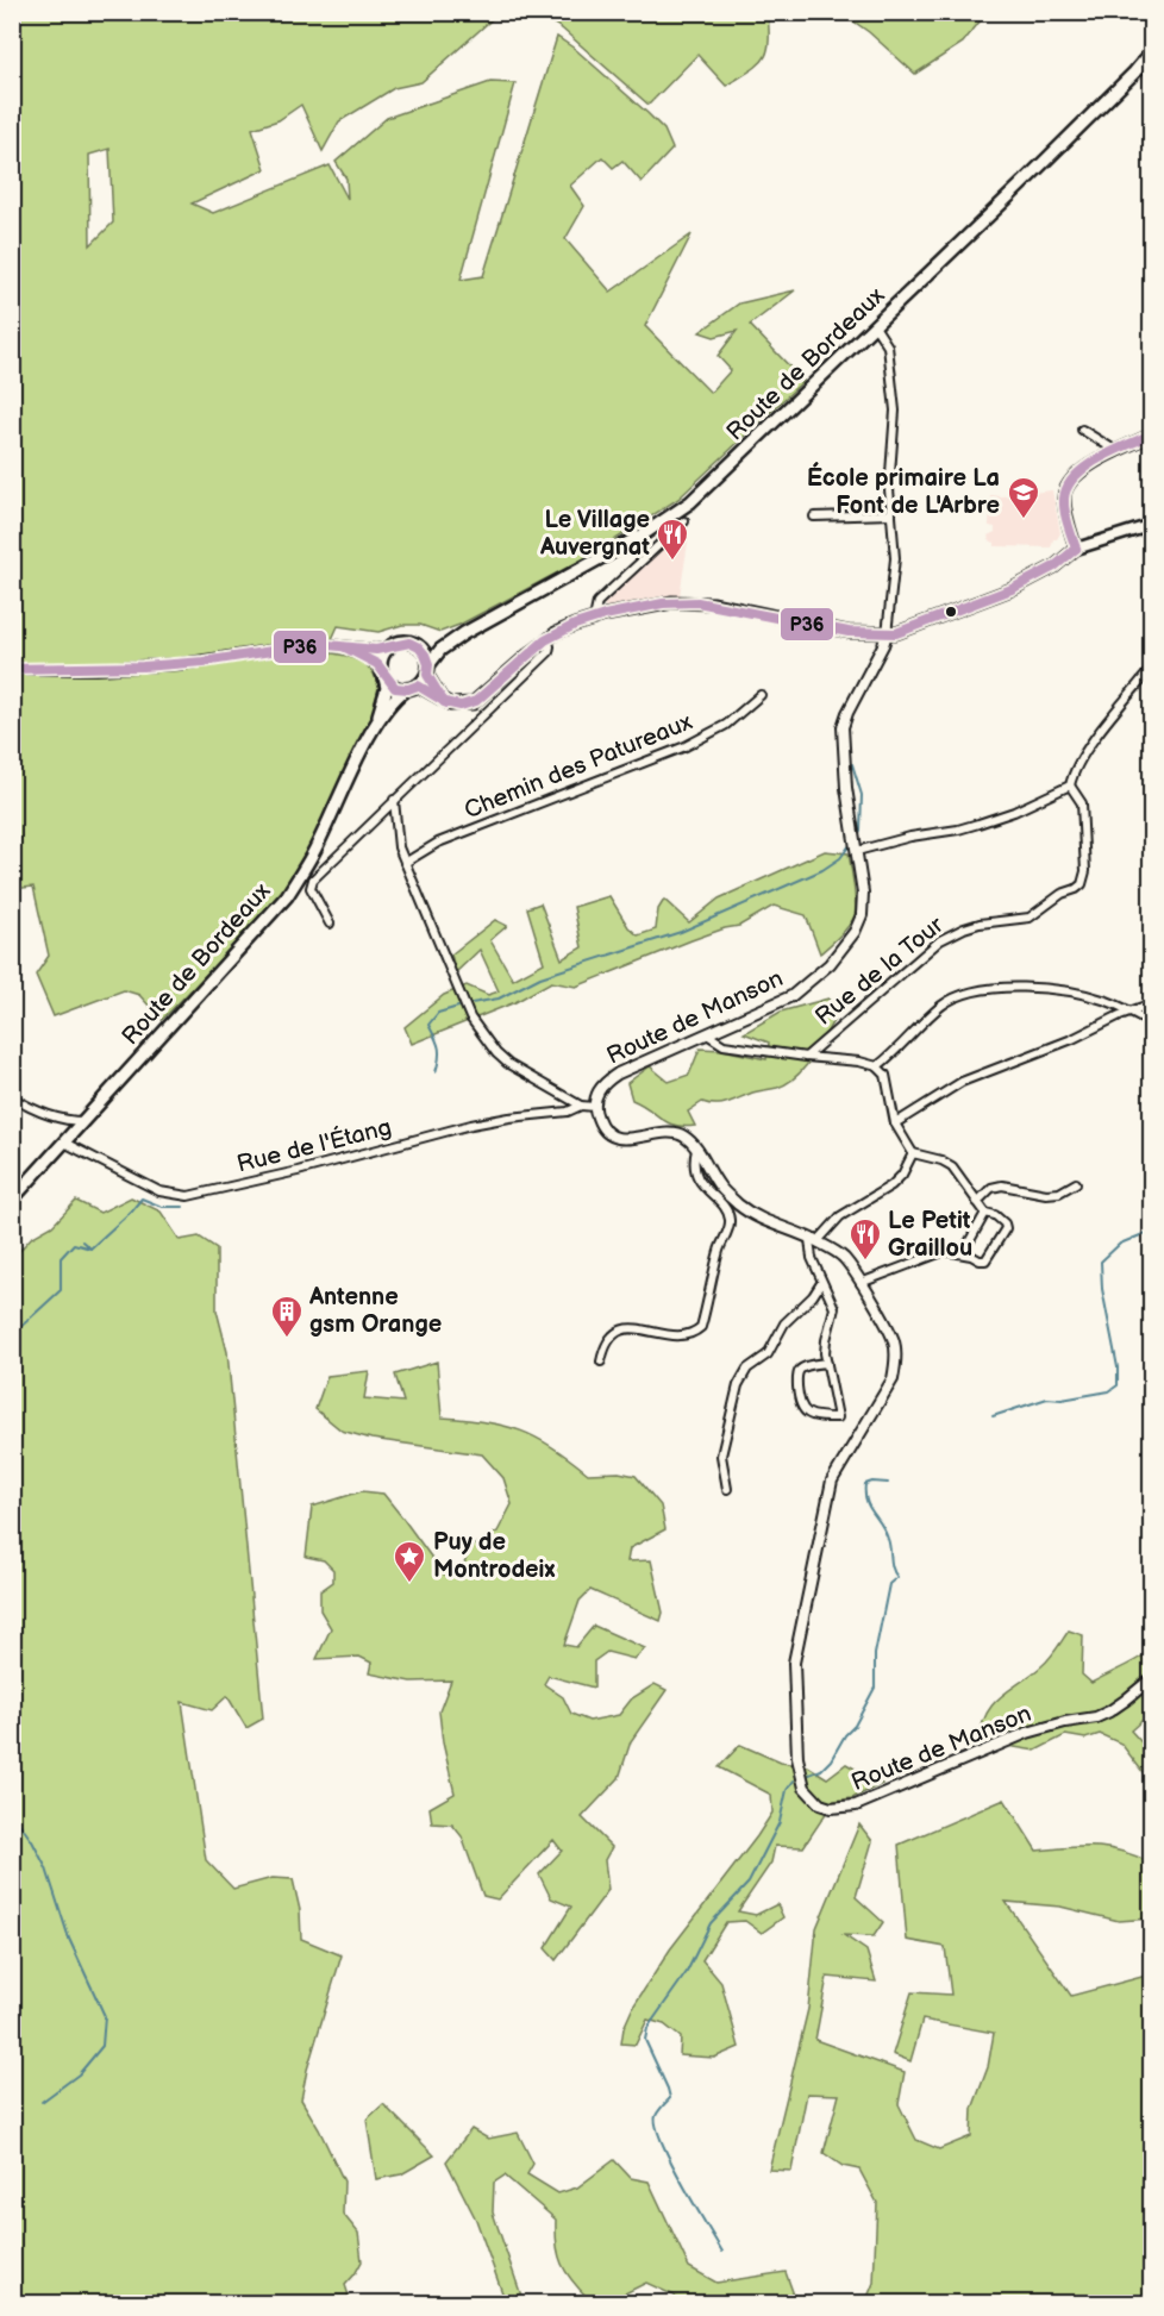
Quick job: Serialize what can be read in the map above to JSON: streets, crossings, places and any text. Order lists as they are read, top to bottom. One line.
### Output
{"streets":{"main road":["Route de Bordeaux"],"street":["Chemin des Patureaux","Rue de la Tour","Route de Manson","Rue de l'Étang"]},"crossings":[["Route de Bordeaux","Rue de l'Étang"]],"places":{"school or university":["École primaire La Font de L'Arbre"],"restaurant":["Le Village Auvergnat","Le Petit Graillou"],"building":["Antenne gsm Orange"],"place":["Puy de Montrodeix"]},"lines":["transit line P36"]}
